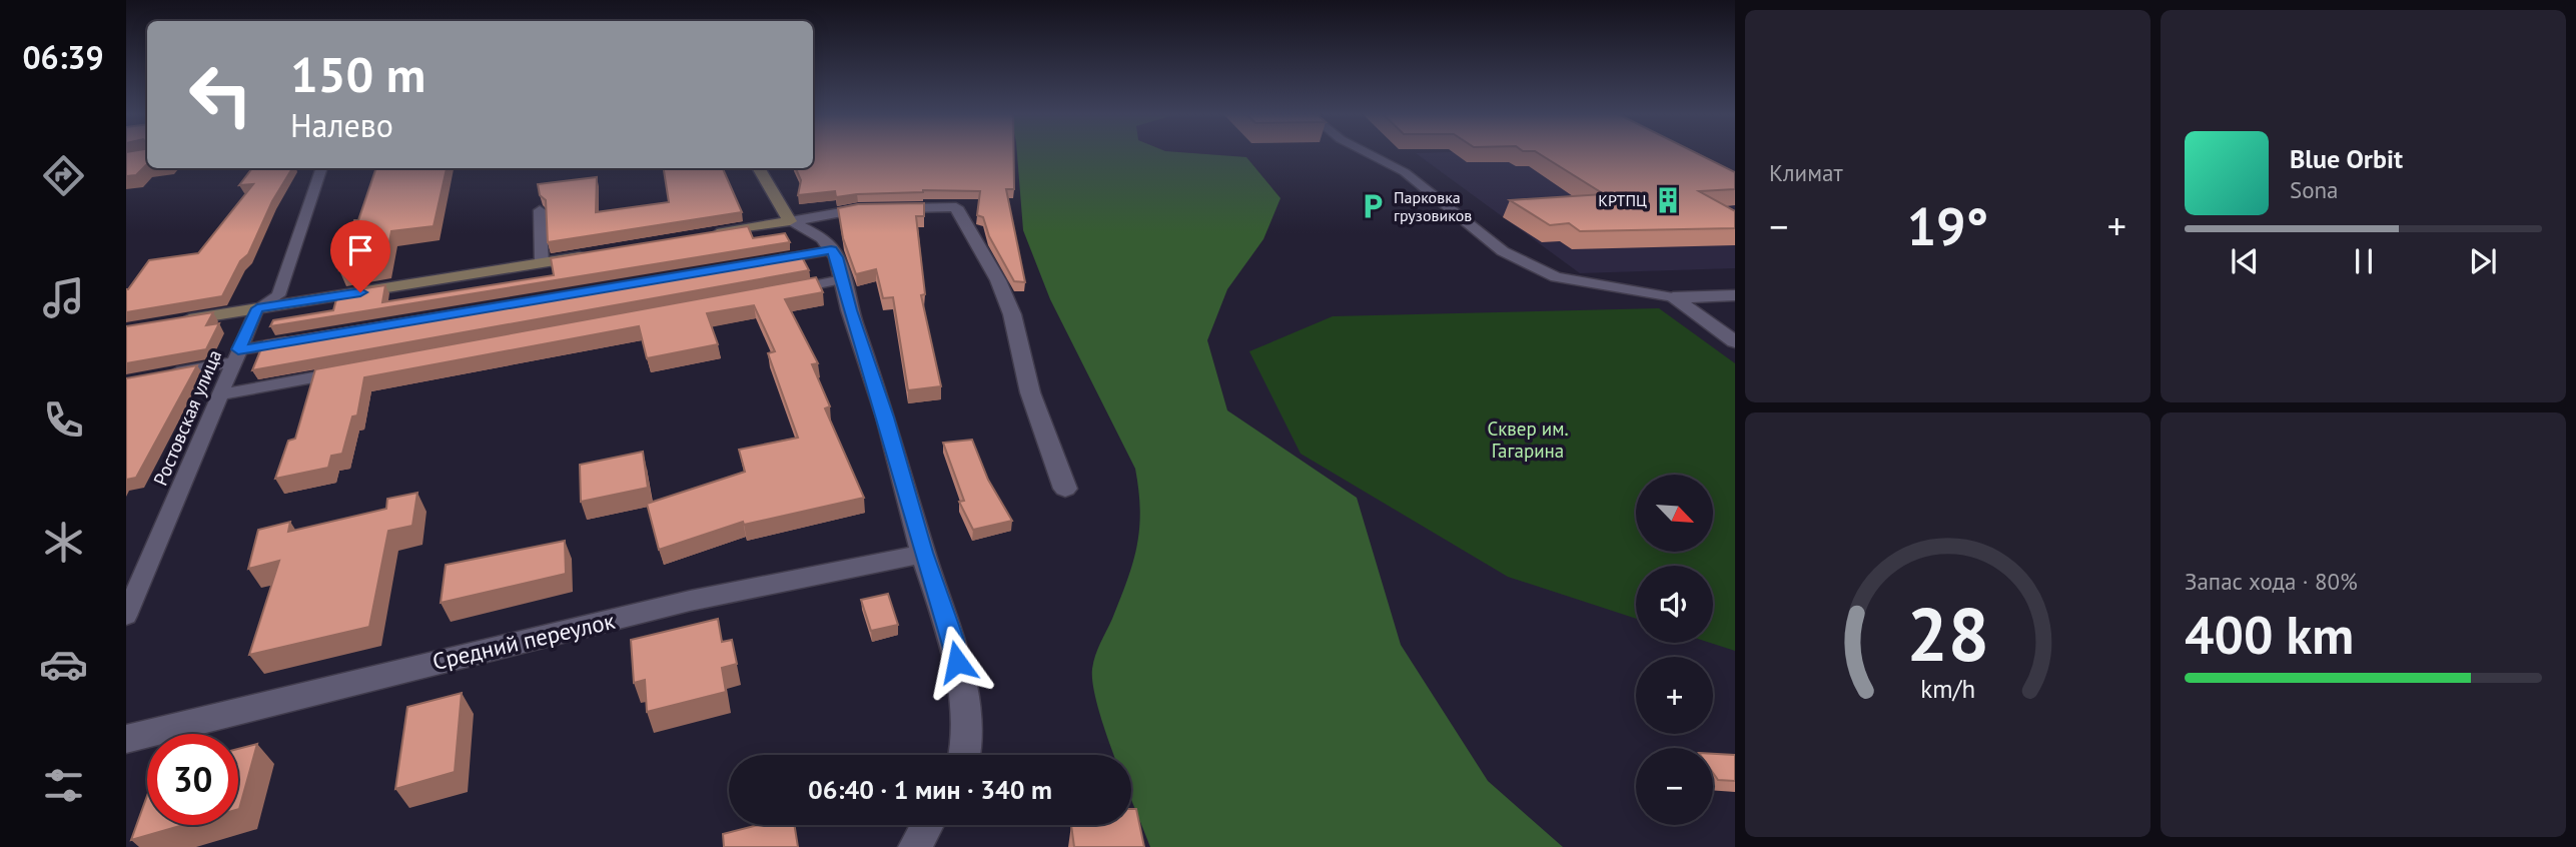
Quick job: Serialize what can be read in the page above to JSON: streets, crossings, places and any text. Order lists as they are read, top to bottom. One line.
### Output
{"streets":{"street":["Средний переулок"],"lane":["Ростовская улица"]},"parks":["Сквер им. Гагарина"],"places":{"building":["КРТПЦ"],"parking":["Парковка грузовиков"]},"north":"bottom right","page":{"tabs":"06:39","tile":["Климат",["Запас хода · 80%","400 km"]],"turn":["150 m","Налево"],"song":["Blue Orbit","Sona"],"heat":["−","19°","+"],"map_buttons":["+","−"],"limit":"30","trip":"06:40 · 1 мин · 340 m","gauge":["28","km/h"]}}
